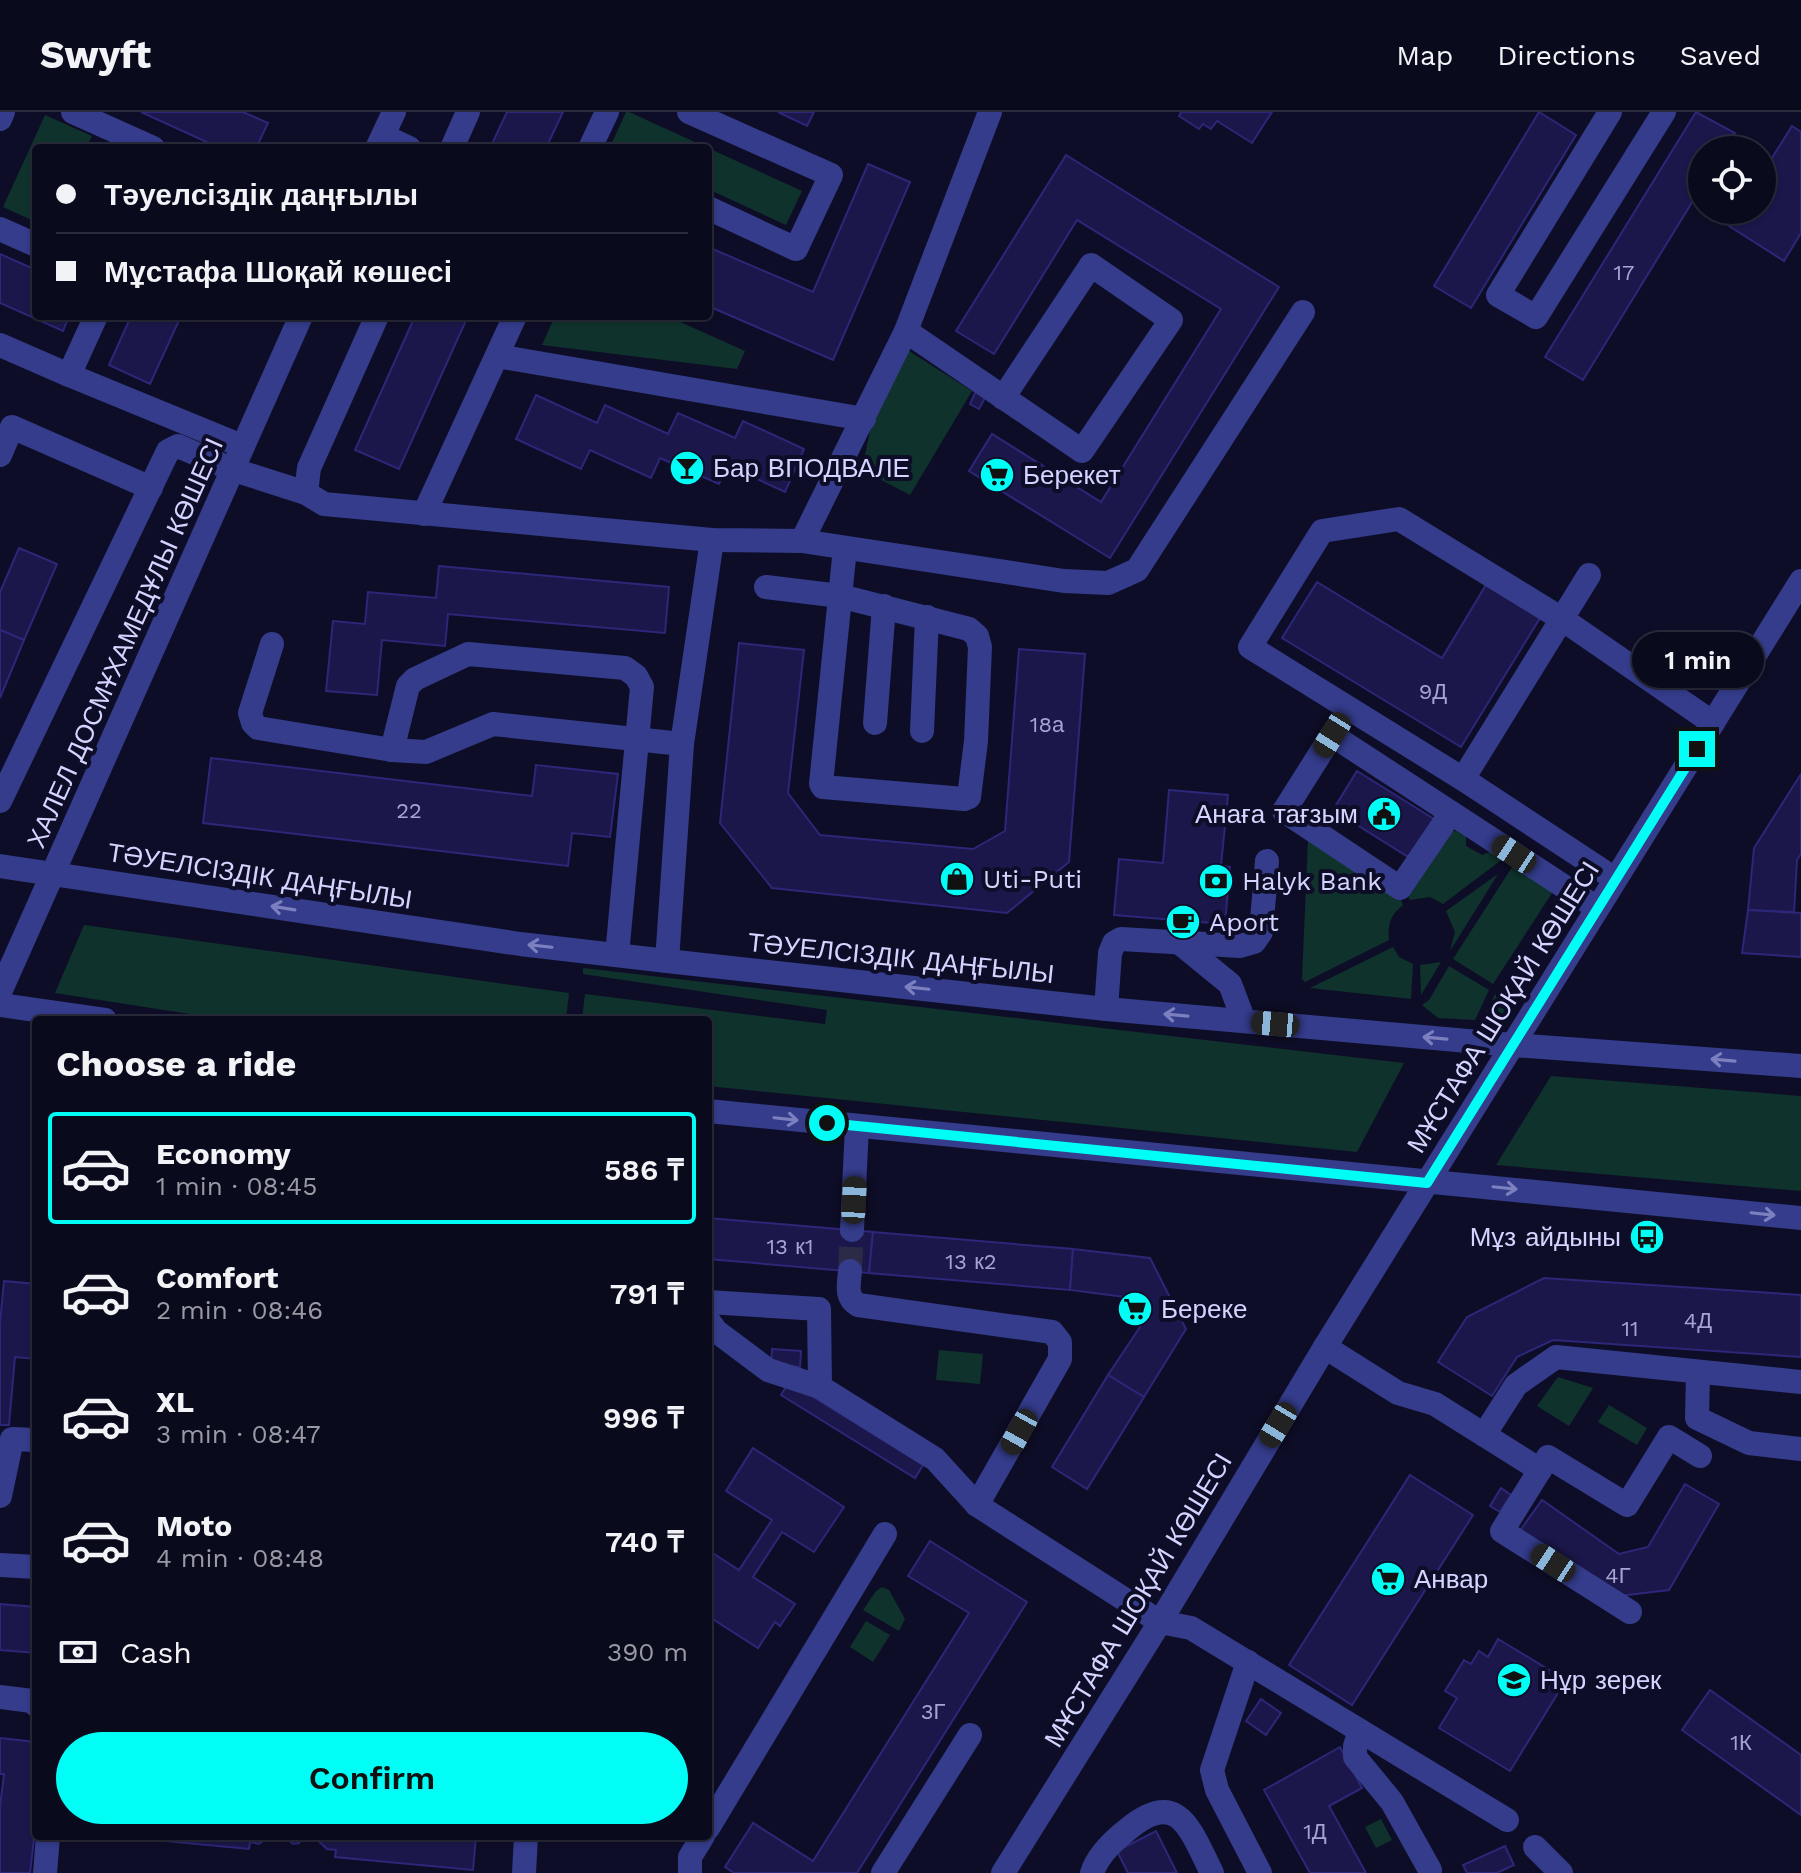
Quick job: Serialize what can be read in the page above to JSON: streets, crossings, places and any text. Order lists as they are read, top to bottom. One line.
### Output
{"streets":{"street":["ХАЛЕЛ ДОСМҰХАМЕДҰЛЫ КӨШЕСІ","ТӘУЕЛСІЗДІК ДАҢҒЫЛЫ","МҰСТАФА ШОҚАЙ КӨШЕСІ"]},"crossings":[["ХАЛЕЛ ДОСМҰХАМЕДҰЛЫ КӨШЕСІ","ТӘУЕЛСІЗДІК ДАҢҒЫЛЫ"],["ТӘУЕЛСІЗДІК ДАҢҒЫЛЫ","МҰСТАФА ШОҚАЙ КӨШЕСІ"]],"places":{"bar":["Бар ВПОДВАЛЕ"],"supermarket":["Берекет","Береке","Анвар"],"public building":["Анаға тағзым"],"shop":["Uti-Puti"],"bank":["Halyk Bank"],"cafe":["Aport"],"bus stop":["Мұз айдыны"],"school or university":["Нұр зерек"]},"house_numbers":["17","9Д","18а","22","13 к1","13 к2","4Д","11","4Г","3Г","1К","1Д"],"page":{"header":"Swyft","nav":["Map","Directions","Saved"],"banner":["Тәуелсіздік даңғылы","Мұстафа Шоқай көшесі"],"bubble":"1 min","heading":"Choose a ride","list":[{"name":"Economy","note":"1 min · 08:45","value":"586 ₸"},{"name":"Comfort","note":"2 min · 08:46","value":"791 ₸"},{"name":"XL","note":"3 min · 08:47","value":"996 ₸"},{"name":"Moto","note":"4 min · 08:48","value":"740 ₸"}],"pay":["Cash","390 m"],"buttons":"Confirm"}}
